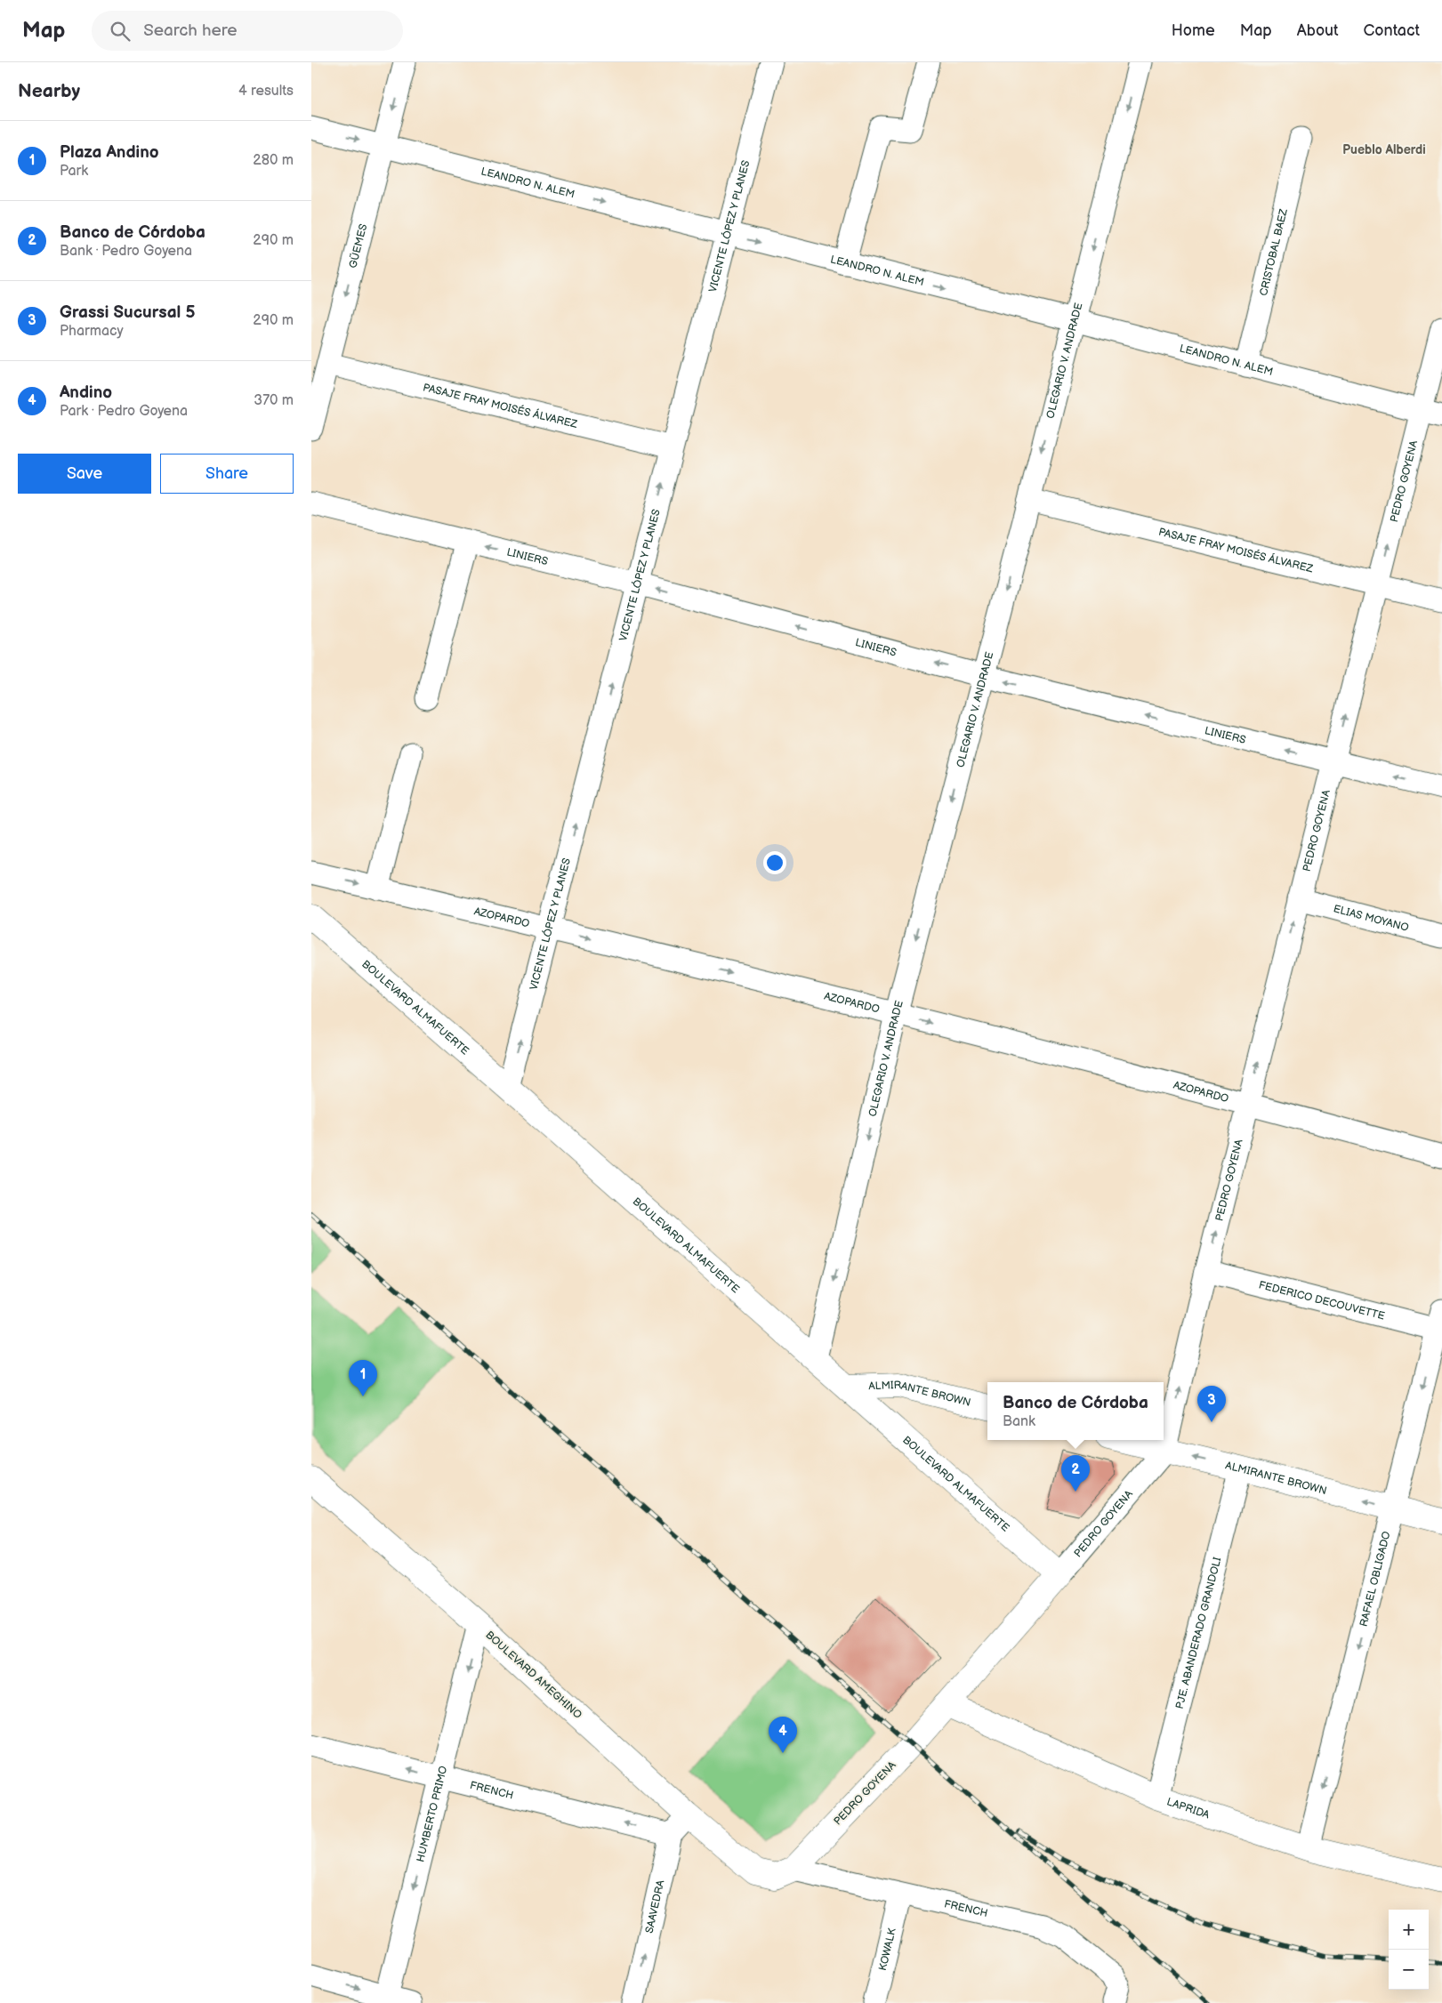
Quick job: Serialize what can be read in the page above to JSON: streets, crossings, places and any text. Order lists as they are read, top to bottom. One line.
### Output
{"streets":{"main road":["PEDRO GOYENA","BOULEVARD ALMAFUERTE","ALMIRANTE BROWN","BOULEVARD AMEGHINO","LAPRIDA"],"street":["LEANDRO N. ALEM","VICENTE LÓPEZ Y PLANES","GÜEMES","CRISTOBAL BAEZ","OLEGARIO V. ANDRADE","PASAJE FRAY MOISÉS ÁLVAREZ","LINIERS","AZOPARDO","ELIAS MOYANO","FEDERICO DECOUVETTE","RAFAEL OBLIGADO","PJE. ABANDERADO GRANDOLI","FRENCH","HUMBERTO PRIMO","SAAVEDRA","KOWALK"]},"crossings":[["LEANDRO N. ALEM","VICENTE LÓPEZ Y PLANES"],["LEANDRO N. ALEM","GÜEMES"],["LEANDRO N. ALEM","CRISTOBAL BAEZ"],["LEANDRO N. ALEM","OLEGARIO V. ANDRADE"],["LEANDRO N. ALEM","PEDRO GOYENA"],["VICENTE LÓPEZ Y PLANES","PASAJE FRAY MOISÉS ÁLVAREZ"],["VICENTE LÓPEZ Y PLANES","LINIERS"],["VICENTE LÓPEZ Y PLANES","AZOPARDO"],["VICENTE LÓPEZ Y PLANES","BOULEVARD ALMAFUERTE"],["GÜEMES","PASAJE FRAY MOISÉS ÁLVAREZ"],["OLEGARIO V. ANDRADE","PASAJE FRAY MOISÉS ÁLVAREZ"],["OLEGARIO V. ANDRADE","LINIERS"],["OLEGARIO V. ANDRADE","AZOPARDO"],["OLEGARIO V. ANDRADE","BOULEVARD ALMAFUERTE"],["PASAJE FRAY MOISÉS ÁLVAREZ","PEDRO GOYENA"],["PEDRO GOYENA","LINIERS"],["PEDRO GOYENA","AZOPARDO"],["PEDRO GOYENA","ELIAS MOYANO"],["PEDRO GOYENA","BOULEVARD ALMAFUERTE"],["PEDRO GOYENA","FEDERICO DECOUVETTE"],["PEDRO GOYENA","ALMIRANTE BROWN"],["PEDRO GOYENA","BOULEVARD AMEGHINO"],["PEDRO GOYENA","FRENCH"],["PEDRO GOYENA","LAPRIDA"],["BOULEVARD ALMAFUERTE","ALMIRANTE BROWN"],["FEDERICO DECOUVETTE","RAFAEL OBLIGADO"],["ALMIRANTE BROWN","RAFAEL OBLIGADO"],["ALMIRANTE BROWN","PJE. ABANDERADO GRANDOLI"],["RAFAEL OBLIGADO","LAPRIDA"],["PJE. ABANDERADO GRANDOLI","LAPRIDA"],["BOULEVARD AMEGHINO","HUMBERTO PRIMO"],["BOULEVARD AMEGHINO","SAAVEDRA"],["FRENCH","HUMBERTO PRIMO"],["FRENCH","SAAVEDRA"],["FRENCH","KOWALK"]],"one_way":["LEANDRO N. ALEM","GÜEMES","OLEGARIO V. ANDRADE","PEDRO GOYENA","LINIERS","AZOPARDO","ALMIRANTE BROWN","RAFAEL OBLIGADO","FRENCH","HUMBERTO PRIMO","SAAVEDRA"],"districts":["Pueblo Alberdi"],"page":{"header":"Map","search":"Search here","nav":["Home","Map","About","Contact"],"heading":["Nearby","4 results"],"list":[{"mark":"1","name":"Plaza Andino","note":"Park","value":"280 m"},{"mark":"2","name":"Banco de Córdoba","note":"Bank · Pedro Goyena","value":"290 m"},{"mark":"3","name":"Grassi Sucursal 5","note":"Pharmacy","value":"290 m"},{"mark":"4","name":"Andino","note":"Park · Pedro Goyena","value":"370 m"}],"buttons":["Save","Share"],"pins":["1","3","2","4"],"popup":["Banco de Córdoba","Bank"],"map_buttons":["+","−"]}}
